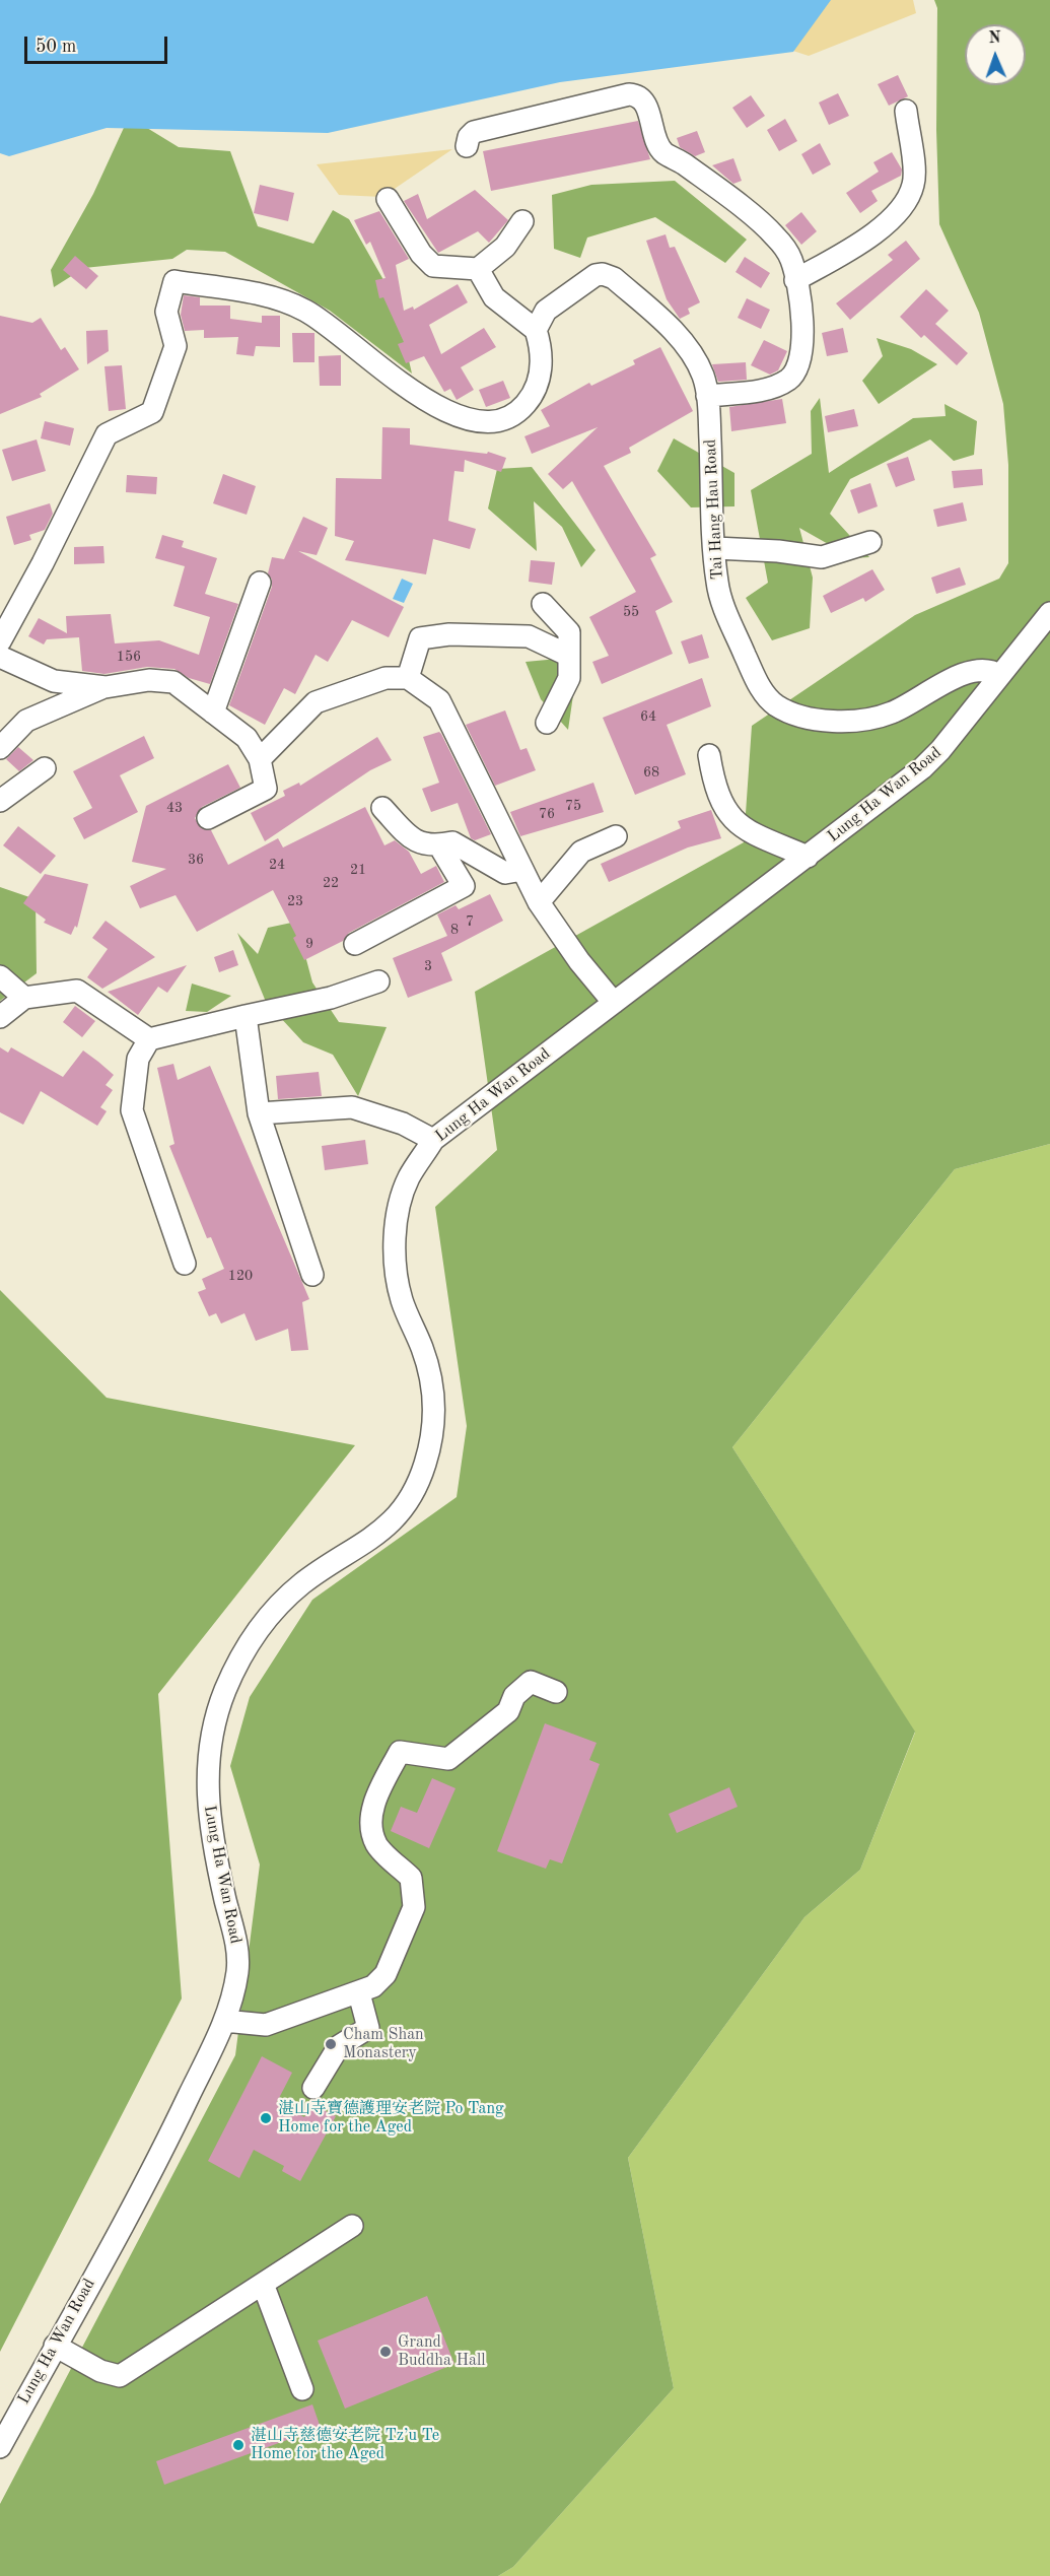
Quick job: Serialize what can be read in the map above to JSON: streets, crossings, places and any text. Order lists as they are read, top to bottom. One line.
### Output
{"streets":{"street":["Tai Hang Hau Road","Lung Ha Wan Road"]},"crossings":[["Tai Hang Hau Road","Lung Ha Wan Road"]],"places":["Cham Shan Monastery","湛山寺寶德護理安老院 Po Tang Home for the Aged","Grand Buddha Hall","湛山寺慈德安老院 Tz’u Te Home for the Aged"],"house_numbers":["55","156","64","68","75","43","76","36","24","21","22","23","7","8","9","3","120"],"scale_bar":"50 m","north":"top"}
